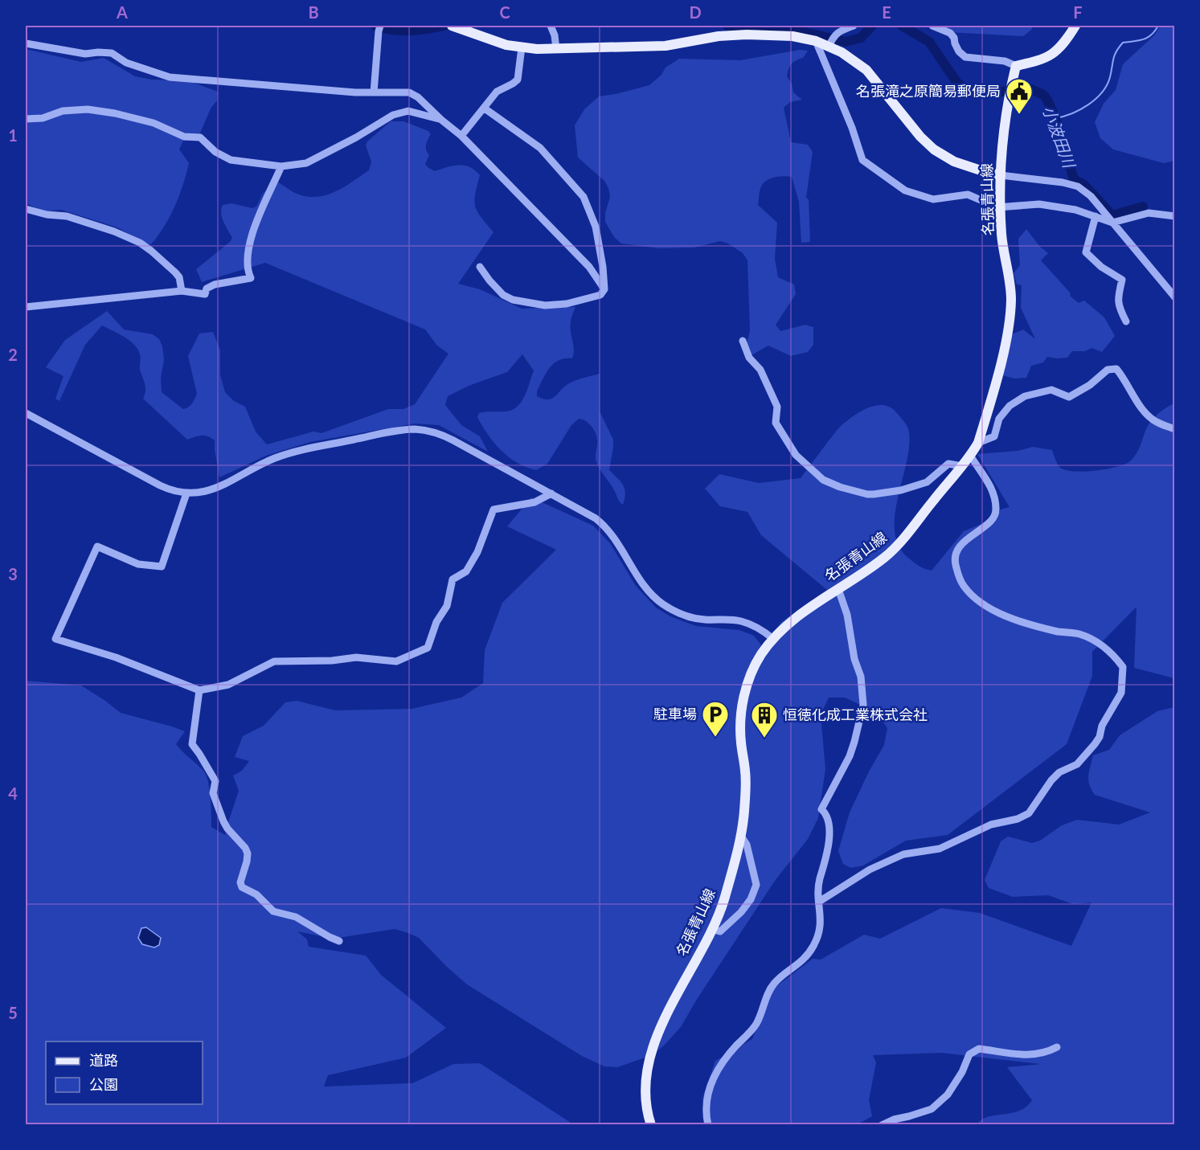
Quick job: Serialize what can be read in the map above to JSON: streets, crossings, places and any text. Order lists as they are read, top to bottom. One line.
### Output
{"streets":{"main road":["名張青山線"]},"water":["小波田川"],"places":{"public building":["名張滝之原簡易郵便局"],"parking":["駐車場"],"building":["恒徳化成工業株式会社"]},"legend":["道路","公園"],"grid":{"columns":["A","B","C","D","E","F"],"rows":["1","2","3","4","5"]}}
